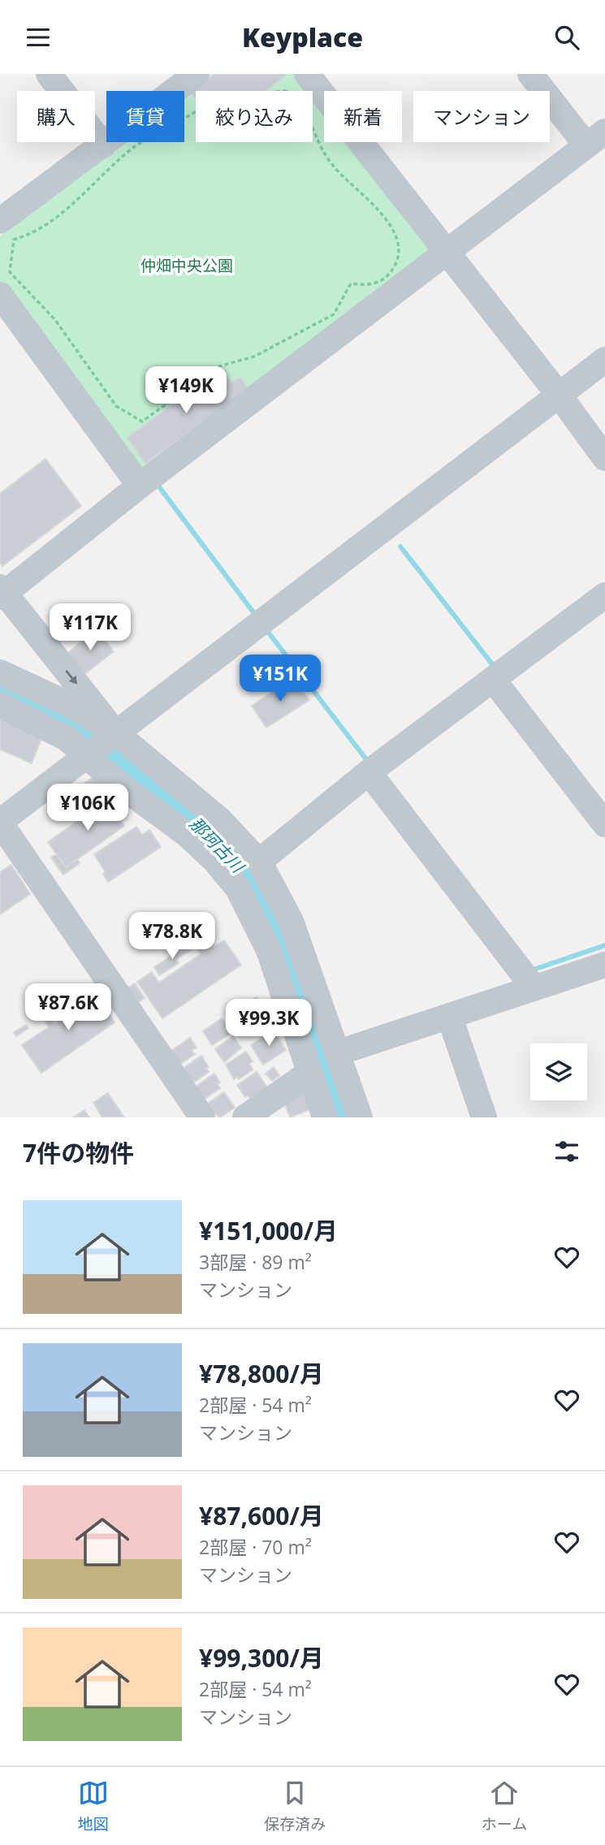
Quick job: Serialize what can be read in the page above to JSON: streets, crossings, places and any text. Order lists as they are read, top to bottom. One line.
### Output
{"water":["那珂古川"],"parks":["仲畑中央公園"],"page":{"header":"Keyplace","chip":["購入","賃貸","絞り込み","新着","マンション"],"price":["¥149K","¥117K","¥151K","¥106K","¥78.8K","¥87.6K","¥99.3K"],"heading":"7件の物件","list":[{"name":"¥151,000/月","note":"3部屋 · 89 m² · マンション"},{"name":"¥78,800/月","note":"2部屋 · 54 m² · マンション"},{"name":"¥87,600/月","note":"2部屋 · 70 m² · マンション"},{"name":"¥99,300/月","note":"2部屋 · 54 m² · マンション"}],"tabs":["地図","保存済み","ホーム"]}}
